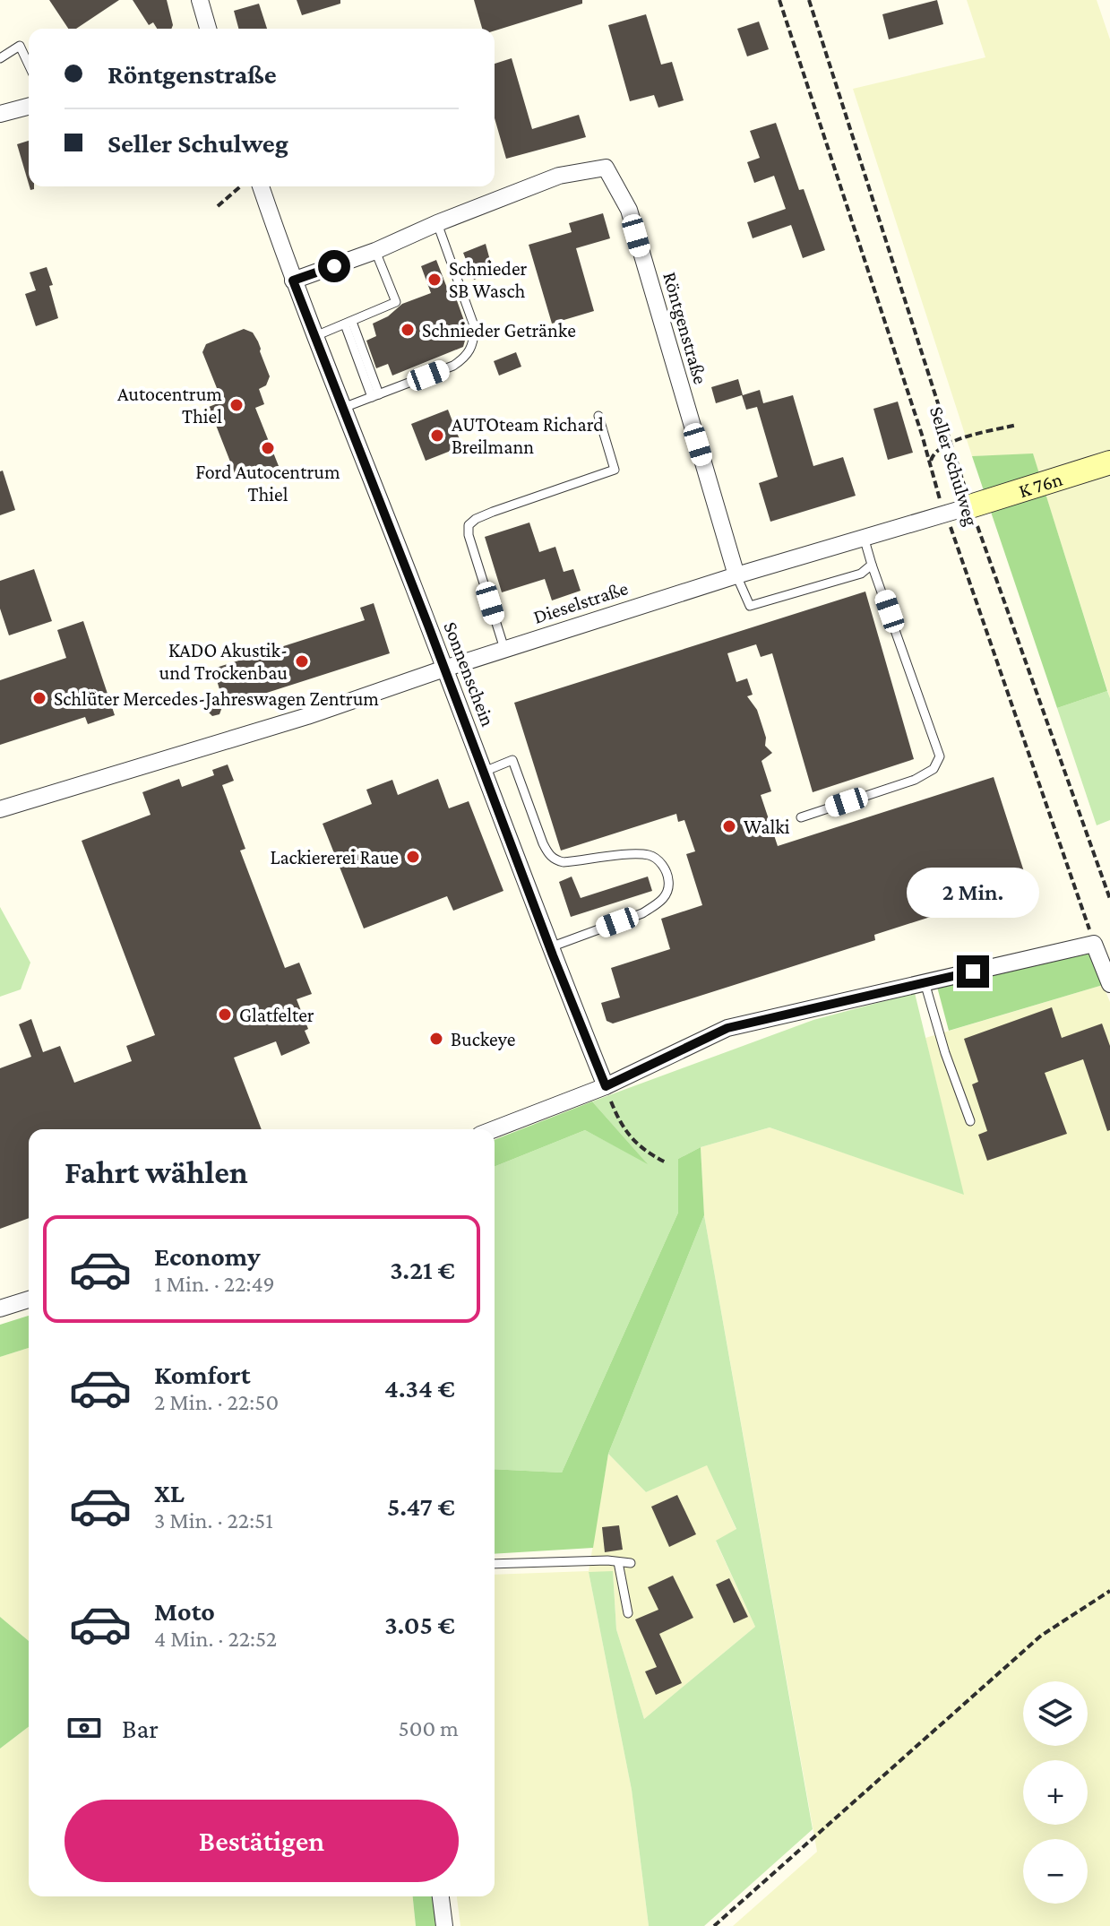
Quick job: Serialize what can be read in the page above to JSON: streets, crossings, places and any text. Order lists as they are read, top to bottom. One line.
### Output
{"streets":{"street":["Röntgenstraße","K 76n","Dieselstraße","Sonnenschein"],"path":["Seller Schulweg"]},"crossings":[["Röntgenstraße","Dieselstraße"],["Röntgenstraße","Sonnenschein"],["Seller Schulweg","Dieselstraße"],["K 76n","Dieselstraße"],["Dieselstraße","Sonnenschein"]],"places":["Schnieder SB Wasch","Schnieder Getränke","Autocentrum Thiel","AUTOteam Richard Breilmann","Ford Autocentrum Thiel","KADO Akustik- und Trockenbau","Schlüter Mercedes-Jahreswagen Zentrum","Walki","Lackiererei Raue","Glatfelter","Buckeye"],"page":{"banner":["Röntgenstraße","Seller Schulweg"],"bubble":"2 Min.","heading":"Fahrt wählen","list":[{"name":"Economy","note":"1 Min. · 22:49","value":"3.21 €"},{"name":"Komfort","note":"2 Min. · 22:50","value":"4.34 €"},{"name":"XL","note":"3 Min. · 22:51","value":"5.47 €"},{"name":"Moto","note":"4 Min. · 22:52","value":"3.05 €"}],"map_buttons":["+","−"],"pay":["Bar","500 m"],"buttons":"Bestätigen"}}
